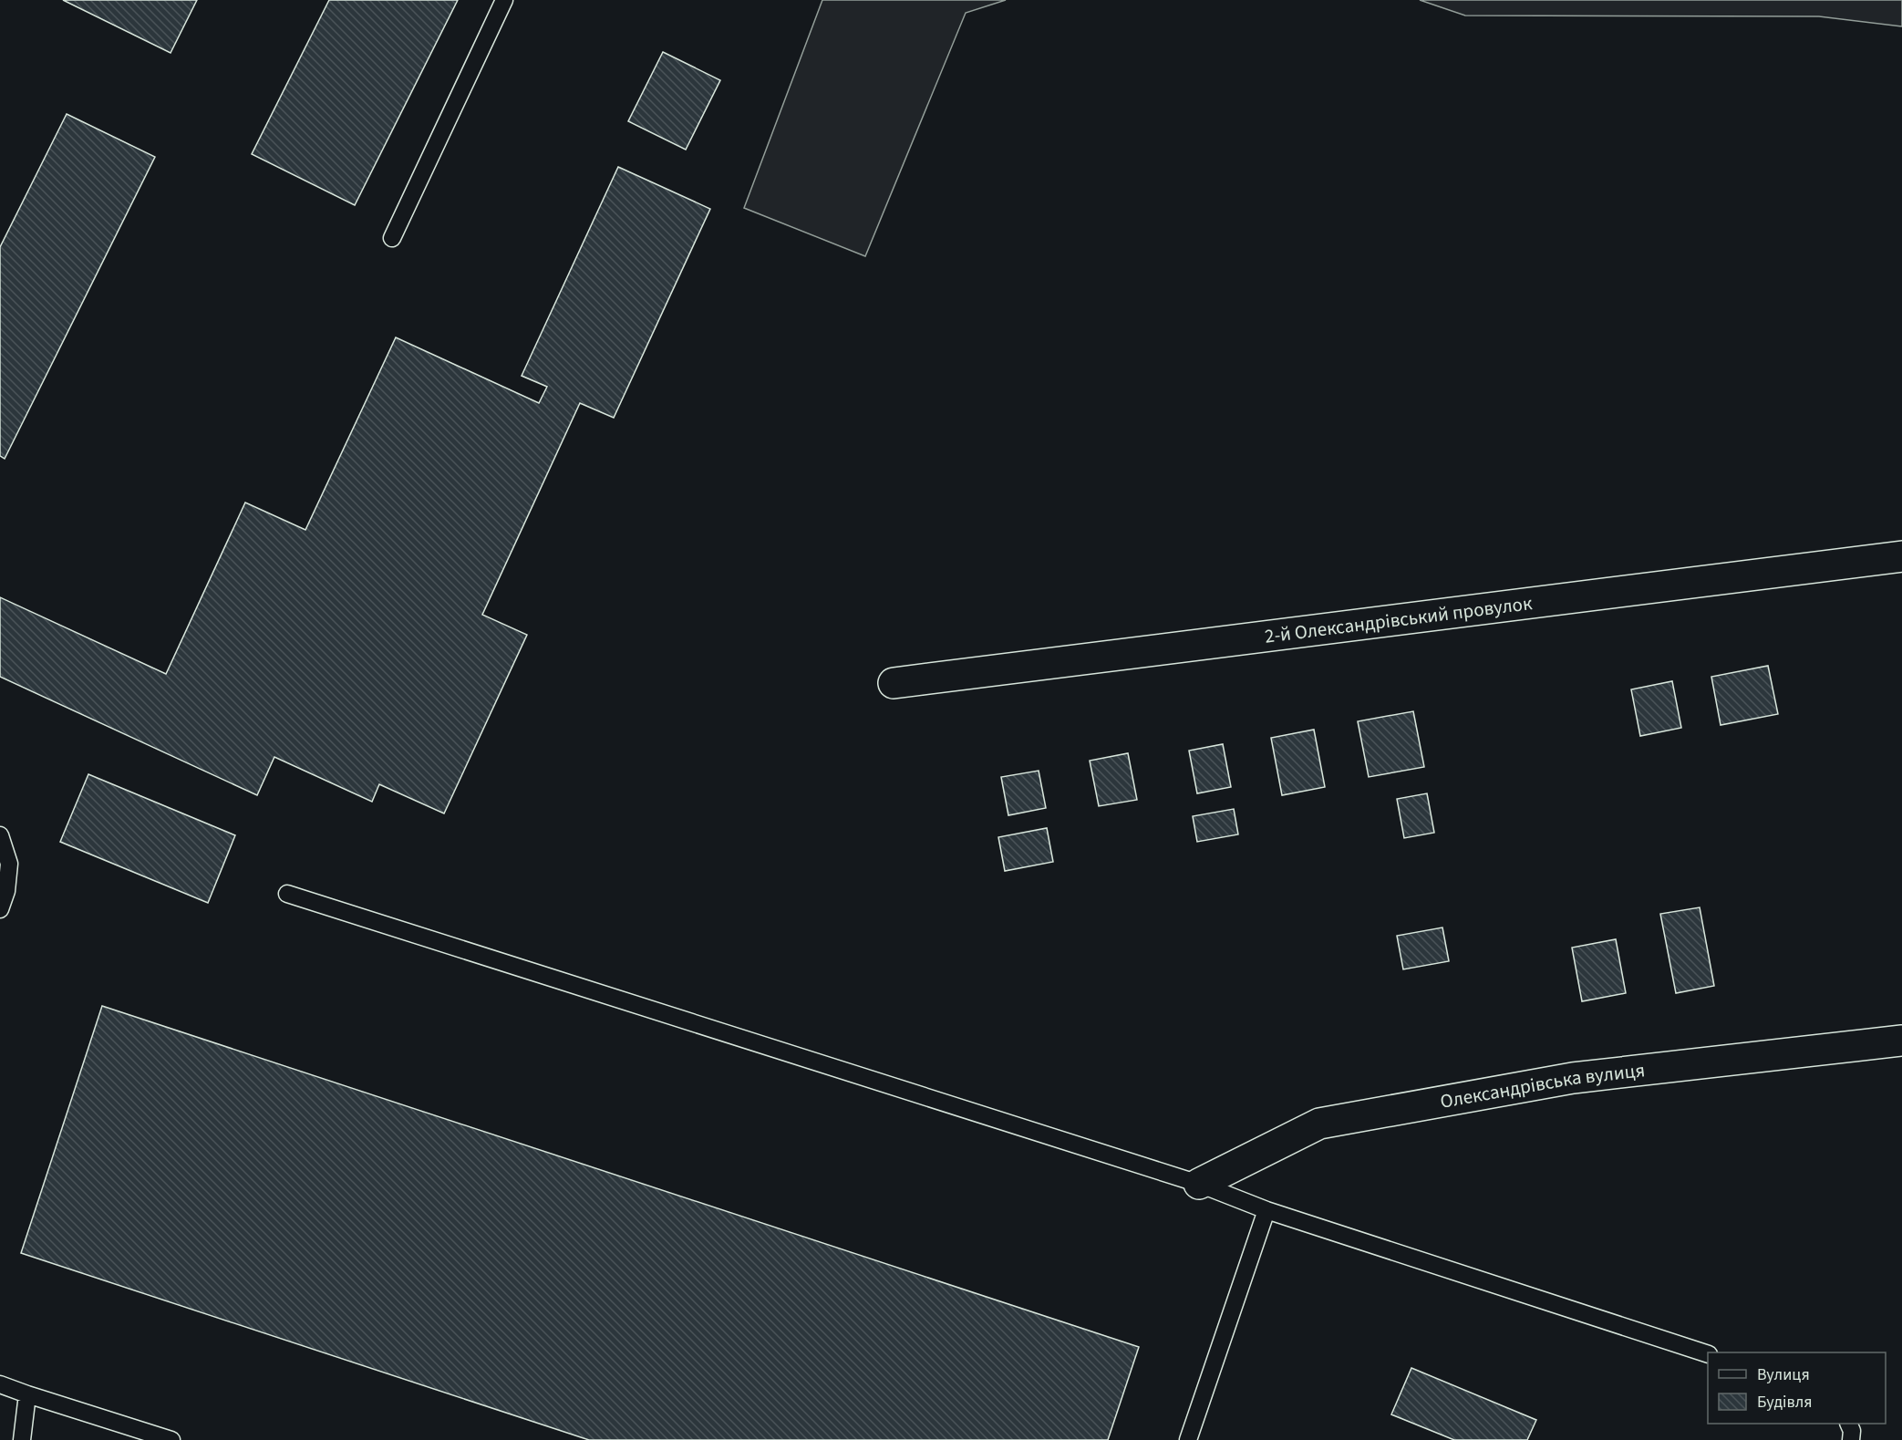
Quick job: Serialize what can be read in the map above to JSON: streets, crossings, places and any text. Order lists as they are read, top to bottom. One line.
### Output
{"streets":{"street":["2-й Олександрівський провулок","Олександрівська вулиця"]},"legend":["Вулиця","Будівля"]}
